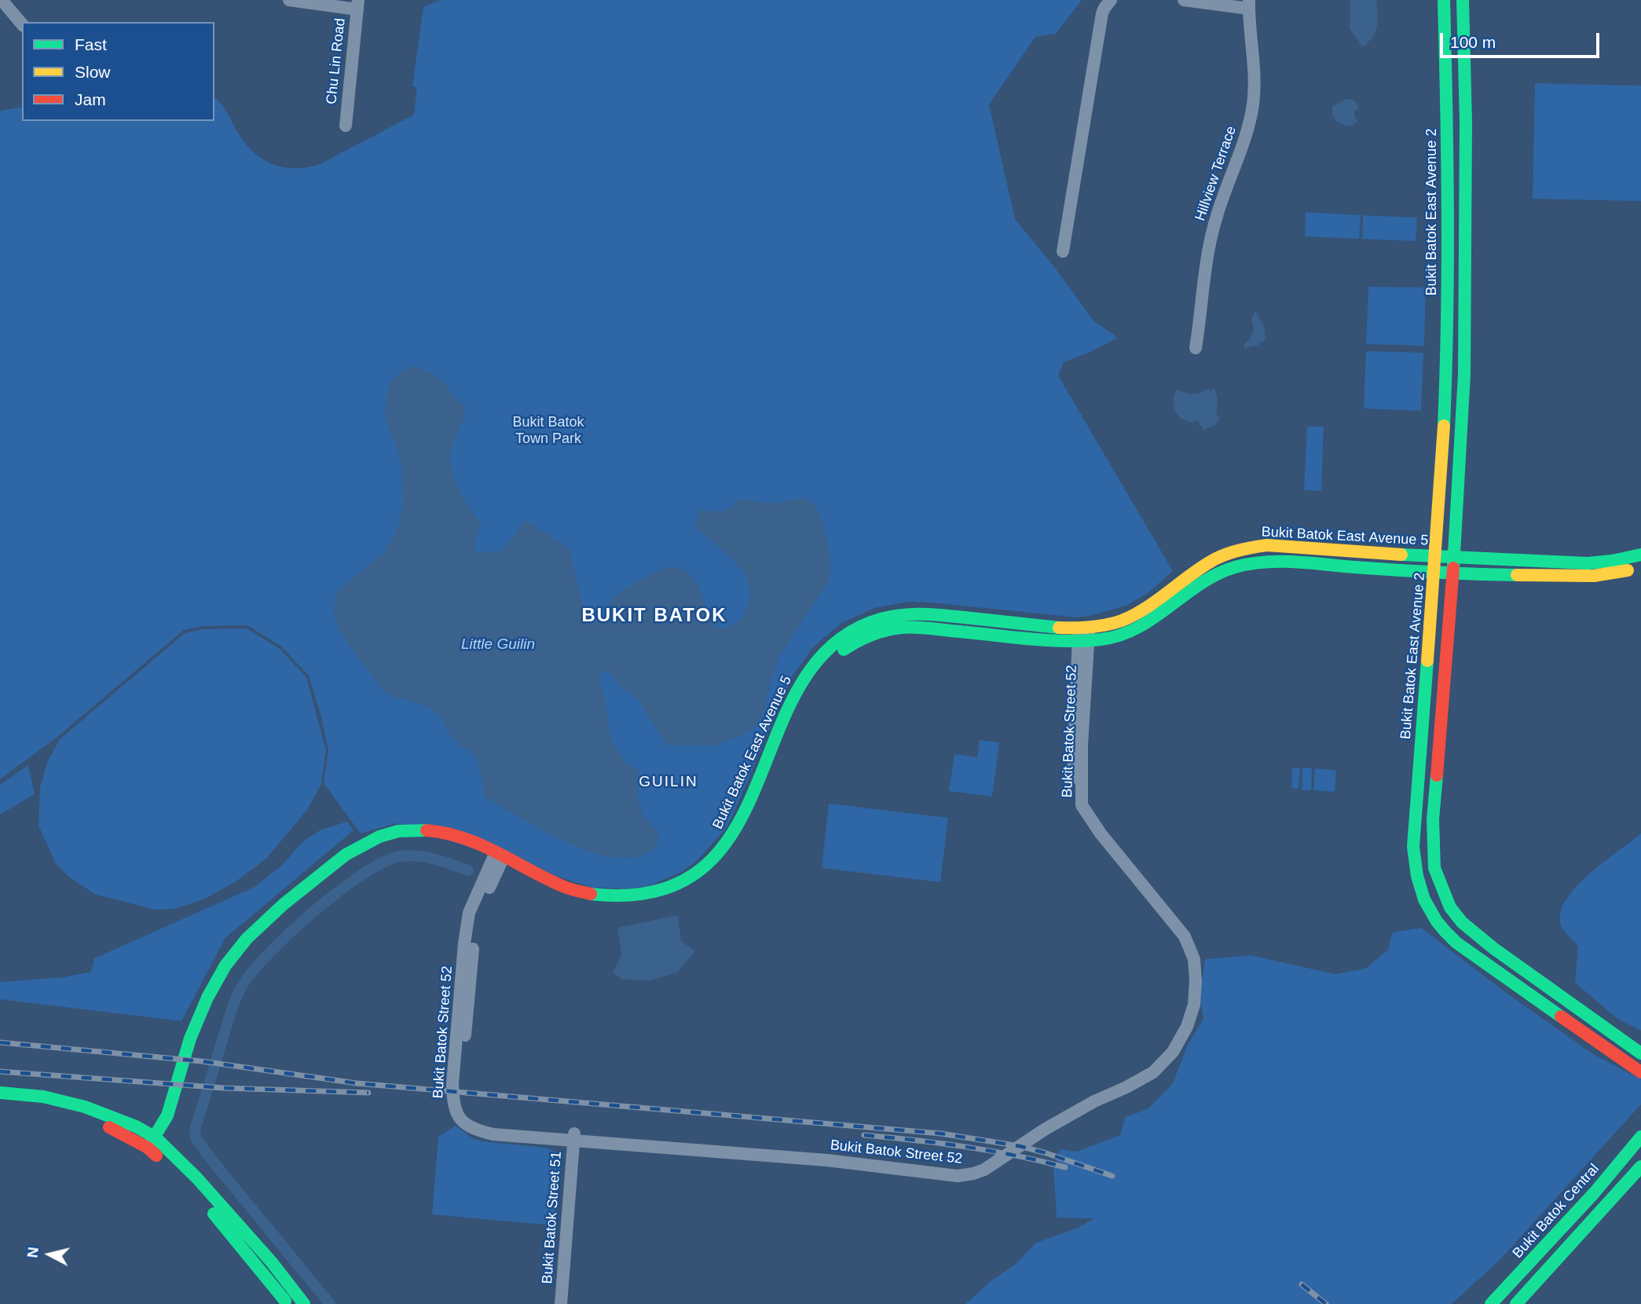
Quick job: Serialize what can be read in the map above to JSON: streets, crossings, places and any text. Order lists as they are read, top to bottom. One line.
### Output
{"streets":{"street":["Chu Lin Road","Hillview Terrace","Bukit Batok East Avenue 2","Bukit Batok East Avenue 5","Bukit Batok Street 52","Bukit Batok Central","Bukit Batok Street 51"]},"crossings":[["Bukit Batok East Avenue 2","Bukit Batok East Avenue 5"],["Bukit Batok East Avenue 5","Bukit Batok Street 52"],["Bukit Batok Street 52","Bukit Batok Street 51"]],"districts":["BUKIT BATOK","GUILIN"],"water":["Little Guilin"],"parks":["Bukit Batok Town Park"],"legend":["Fast","Slow","Jam"],"scale_bar":"100 m","north":"left"}
